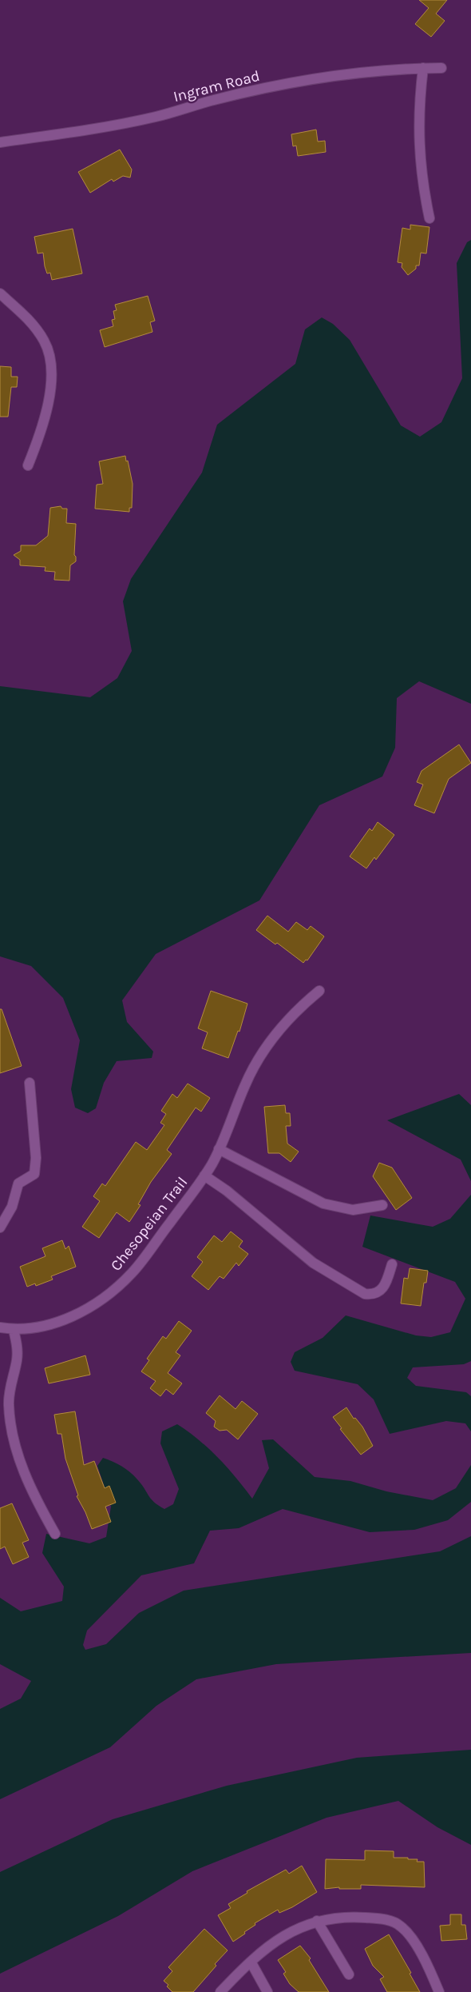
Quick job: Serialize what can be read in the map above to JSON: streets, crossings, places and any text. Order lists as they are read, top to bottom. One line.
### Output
{"streets":{"street":["Ingram Road","Chesopeian Trail"]}}
